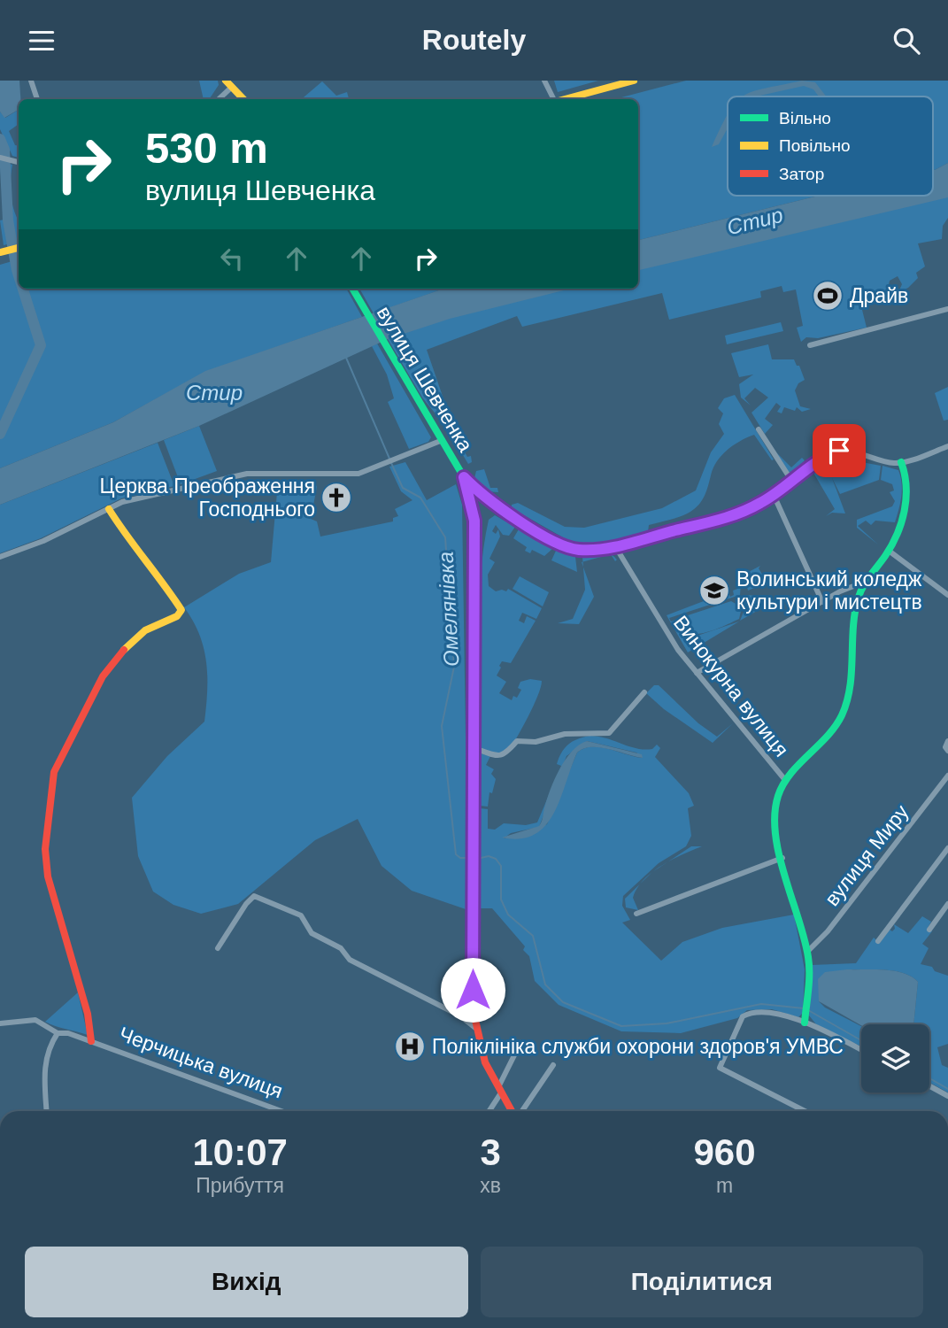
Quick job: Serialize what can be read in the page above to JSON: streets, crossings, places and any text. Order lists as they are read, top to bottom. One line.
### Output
{"streets":{"street":["вулиця Шевченка","Винокурна вулиця","вулиця Миру","Черчицька вулиця"]},"crossings":[["вулиця Шевченка","Винокурна вулиця"]],"water":["Стир","Омелянівка"],"places":{"sports":["Драйв"],"church":["Церква Преображення Господнього"],"school or university":["Волинський коледж культури і мистецтв"],"hospital":["Поліклініка служби охорони здоров'я УМВС"]},"legend":["Вільно","Повільно","Затор"],"page":{"header":"Routely","turn":["530 m","вулиця Шевченка"],"eta":["10:07","Прибуття","3","хв","960","m"],"buttons":["Вихід","Поділитися"]}}
